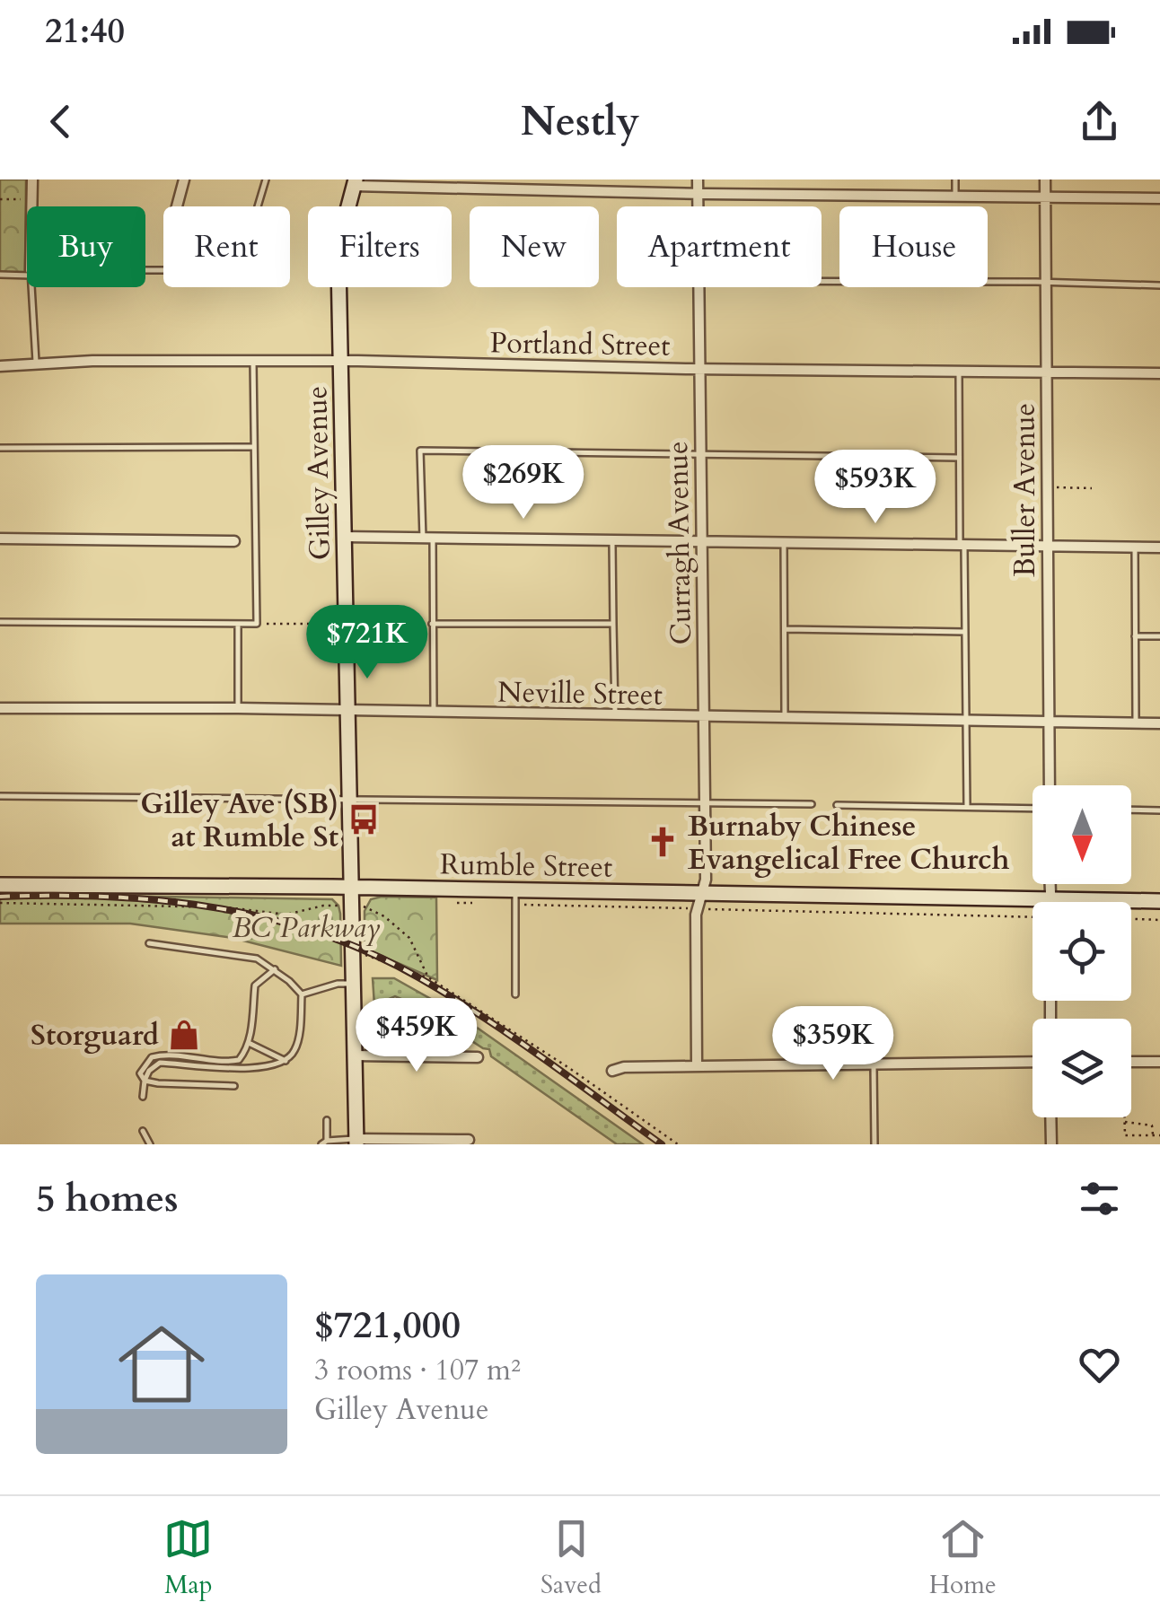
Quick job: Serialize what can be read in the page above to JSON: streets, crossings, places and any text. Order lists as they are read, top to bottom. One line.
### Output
{"streets":{"street":["Portland Street","Gilley Avenue","Buller Avenue","Curragh Avenue","Neville Street","Rumble Street"]},"crossings":[["Portland Street","Gilley Avenue"],["Portland Street","Buller Avenue"],["Portland Street","Curragh Avenue"],["Gilley Avenue","Neville Street"],["Gilley Avenue","Rumble Street"],["Buller Avenue","Neville Street"],["Curragh Avenue","Neville Street"],["Curragh Avenue","Rumble Street"]],"parks":["BC Parkway"],"places":{"bus stop":["Gilley Ave (SB) at Rumble St"],"church":["Burnaby Chinese Evangelical Free Church"],"shop":["Storguard"]},"north":"bottom","page":{"status":"21:40","header":"Nestly","chip":["Buy","Rent","Filters","New","Apartment","House"],"price":["$269K","$593K","$721K","$459K","$359K"],"heading":"5 homes","list":[{"name":"$721,000","note":"3 rooms · 107 m² · Gilley Avenue"}],"tabs":["Map","Saved","Home"]}}
